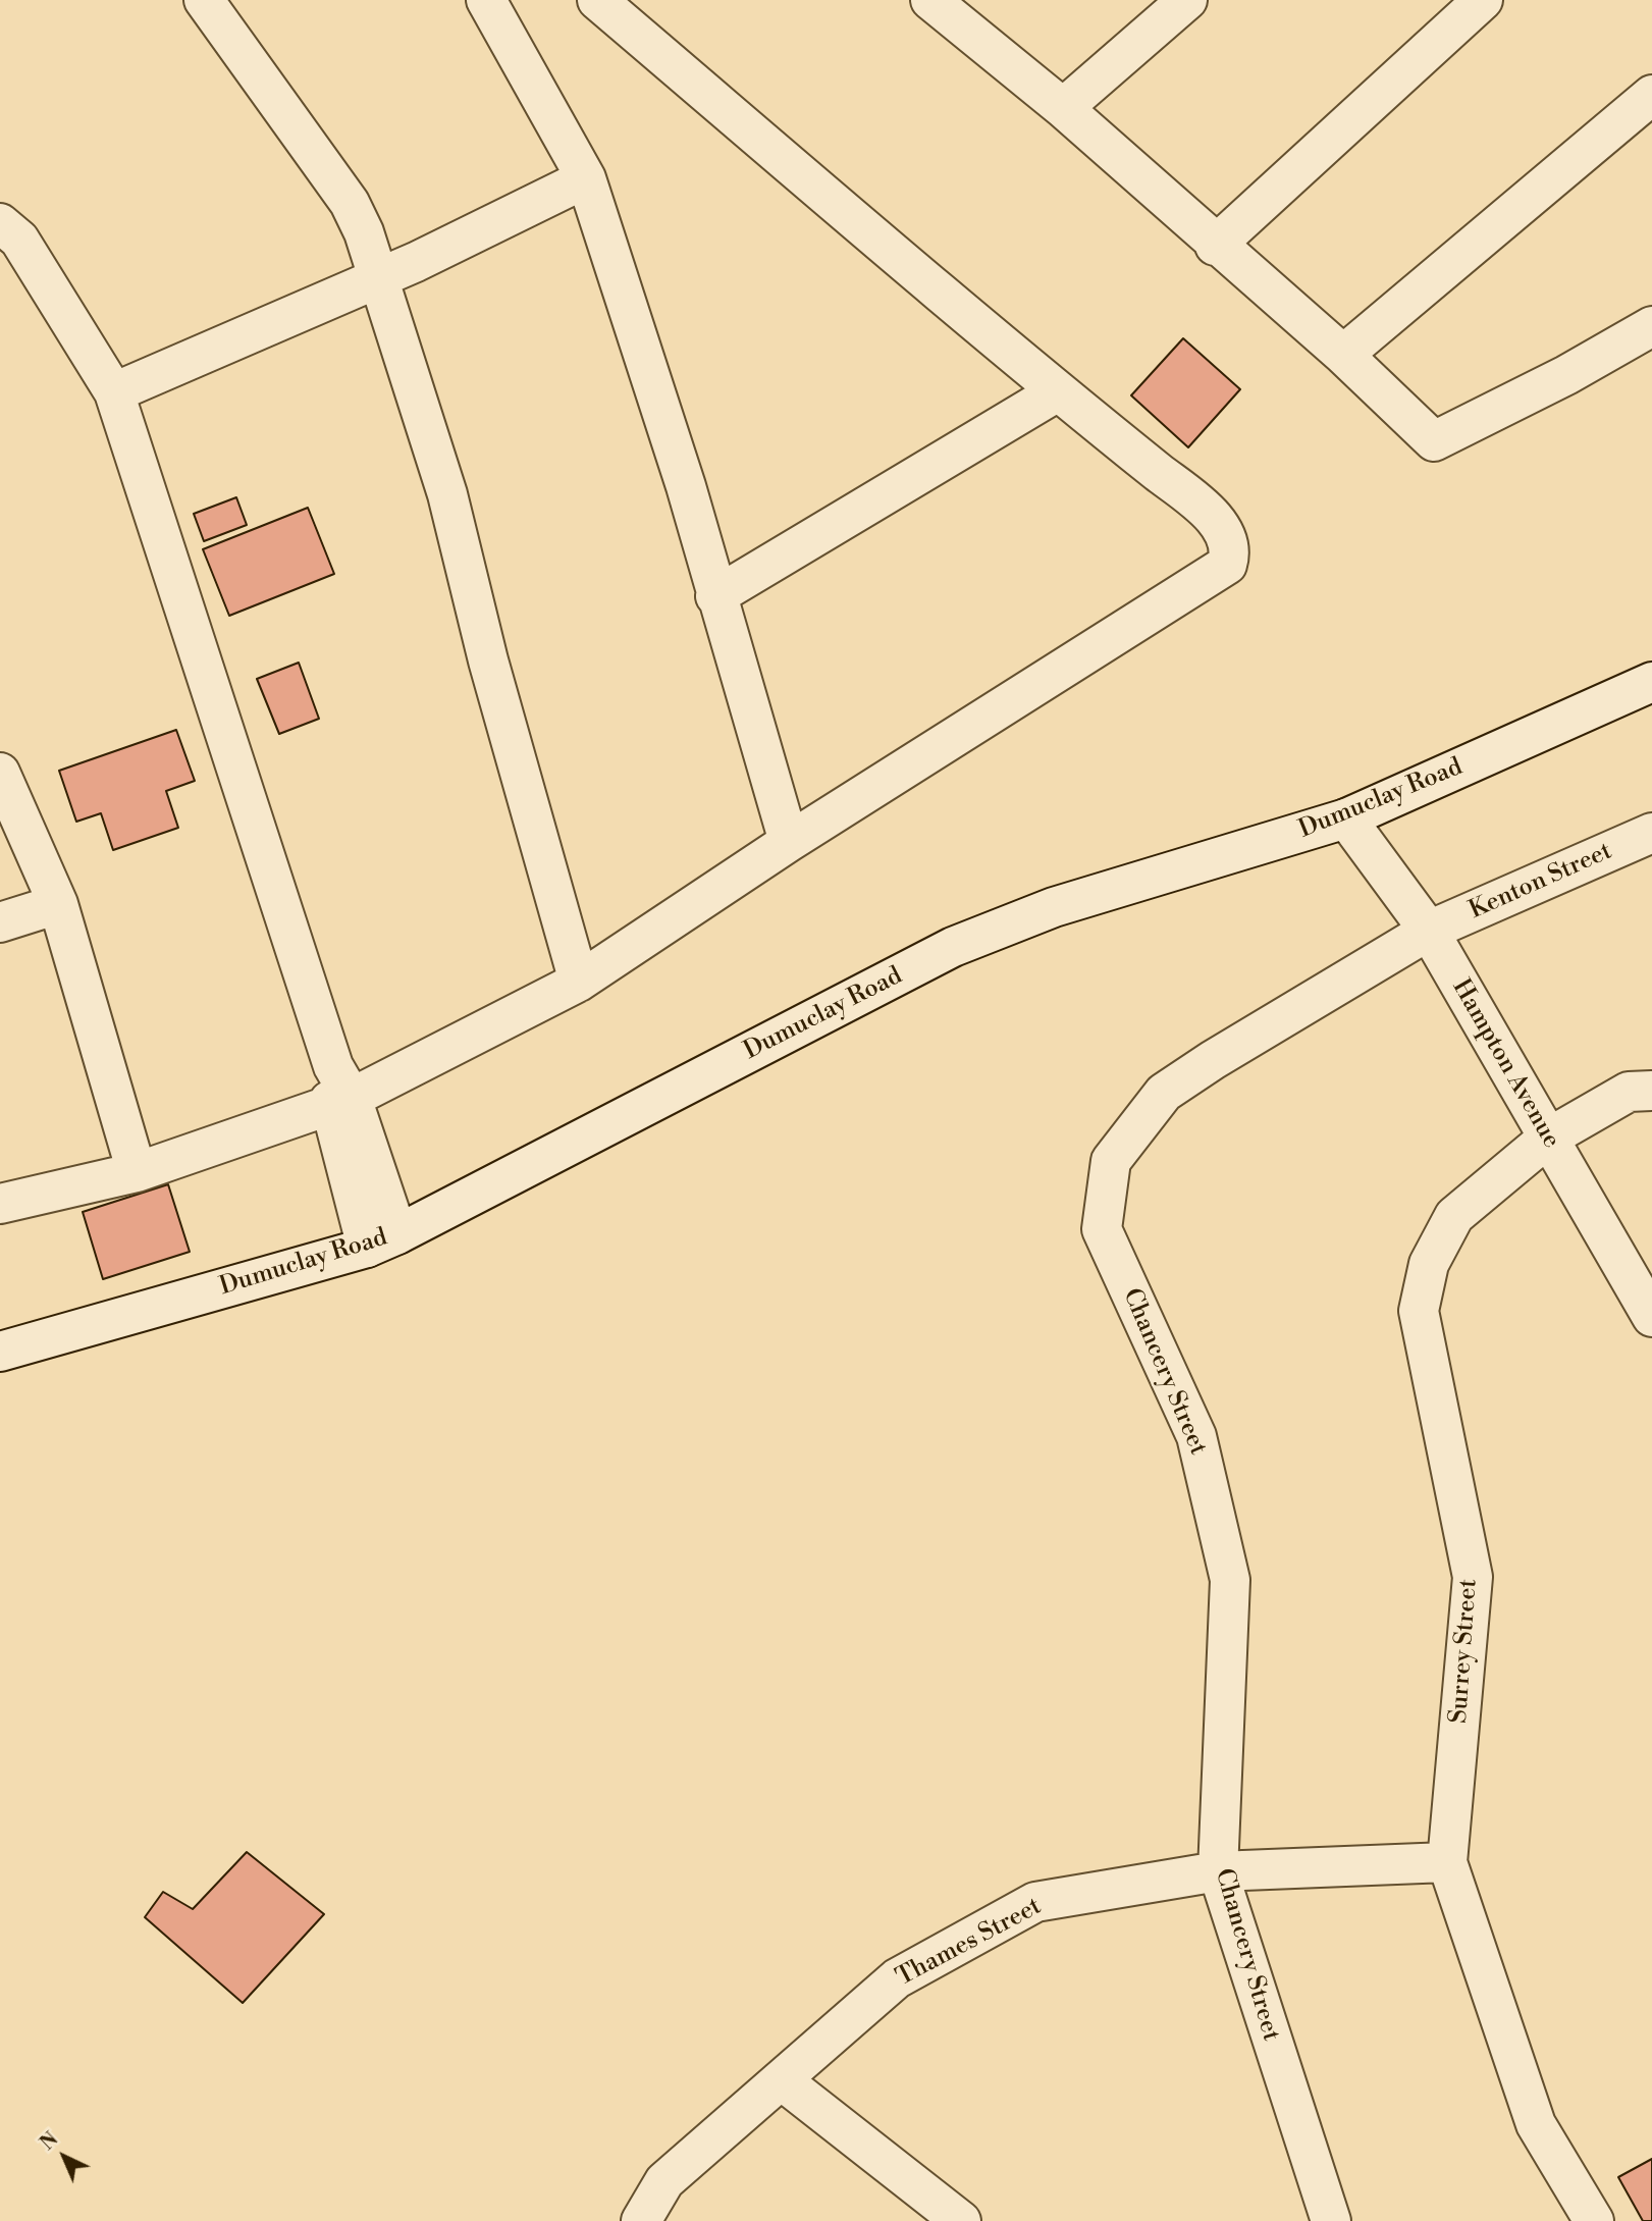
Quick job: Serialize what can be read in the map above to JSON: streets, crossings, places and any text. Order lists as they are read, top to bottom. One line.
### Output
{"streets":{"street":["Dumuclay Road","Kenton Street","Hampton Avenue","Chancery Street","Surrey Street","Thames Street"]},"crossings":[["Dumuclay Road","Hampton Avenue"],["Kenton Street","Hampton Avenue"],["Kenton Street","Chancery Street"],["Hampton Avenue","Chancery Street"],["Hampton Avenue","Surrey Street"],["Chancery Street","Thames Street"],["Surrey Street","Thames Street"]],"north":"top left"}
